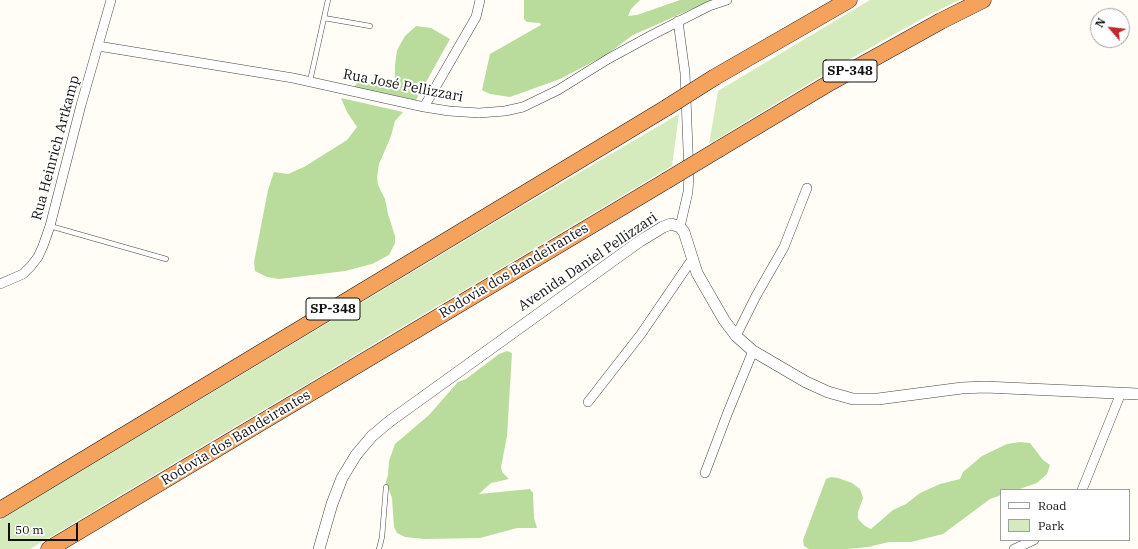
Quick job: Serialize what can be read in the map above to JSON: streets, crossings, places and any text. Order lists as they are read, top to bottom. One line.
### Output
{"streets":{"highway":["SP-348","Rodovia dos Bandeirantes"],"street":["Rua José Pellizzari","Rua Heinrich Artkamp","Avenida Daniel Pellizzari"]},"crossings":[["Rua José Pellizzari","Rua Heinrich Artkamp"]],"legend":["Road","Park"],"scale_bar":"50 m","north":"top left"}
